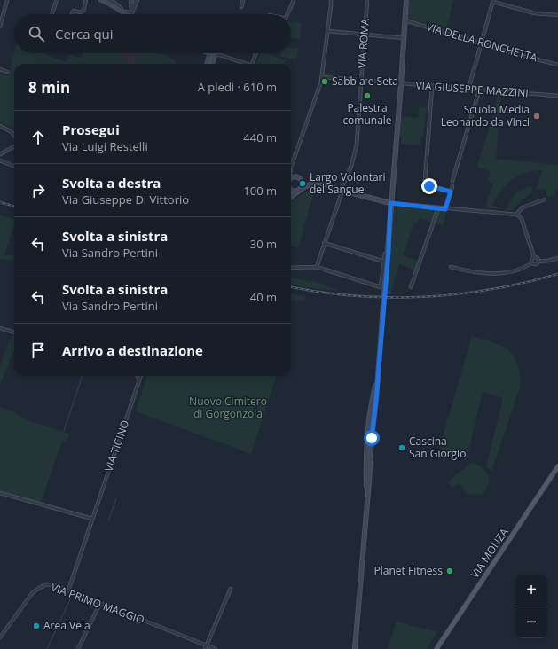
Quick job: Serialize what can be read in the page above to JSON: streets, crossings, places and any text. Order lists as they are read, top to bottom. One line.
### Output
{"streets":{"main road":["VIA MONZA"],"street":["VIA DELLA RONCHETTA","VIA ROMA","VIA GIUSEPPE MAZZINI","VIA TICINO","VIA PRIMO MAGGIO"]},"crossings":[["VIA ROMA","VIA GIUSEPPE MAZZINI"],["VIA TICINO","VIA PRIMO MAGGIO"]],"parks":["Nuovo Cimitero di Gorgonzola"],"places":["Sabbia e Seta","Palestra comunale","Scuola Media Leonardo da Vinci","Largo Volontari del Sangue","Cascina San Giorgio","Planet Fitness","Area Vela"],"page":{"search":"Cerca qui","heading":["8 min","A piedi · 610 m"],"list":[["Prosegui","Via Luigi Restelli","440 m"],["Svolta a destra","Via Giuseppe Di Vittorio","100 m"],["Svolta a sinistra","Via Sandro Pertini","30 m"],["Svolta a sinistra","Via Sandro Pertini","40 m"],"Arrivo a destinazione"],"map_buttons":["+","−"]}}
